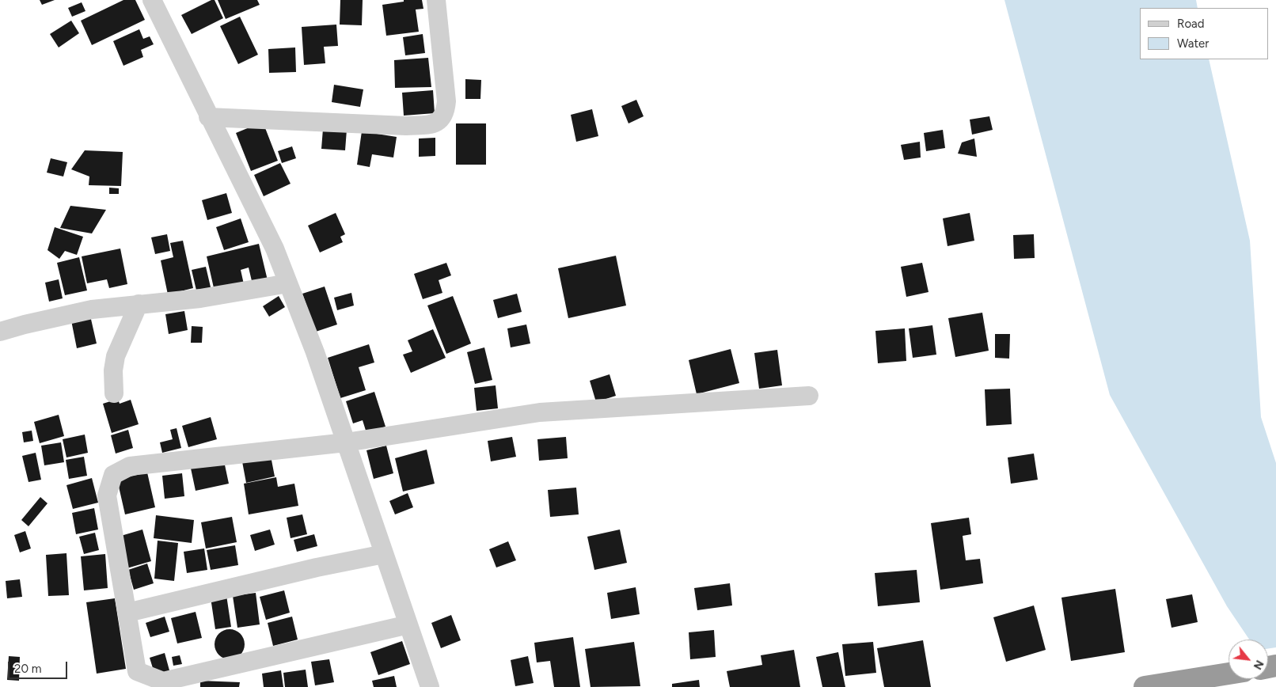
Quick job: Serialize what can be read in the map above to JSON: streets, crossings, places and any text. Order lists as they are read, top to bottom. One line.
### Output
{"legend":["Road","Water"],"scale_bar":"20 m","north":"bottom right"}
